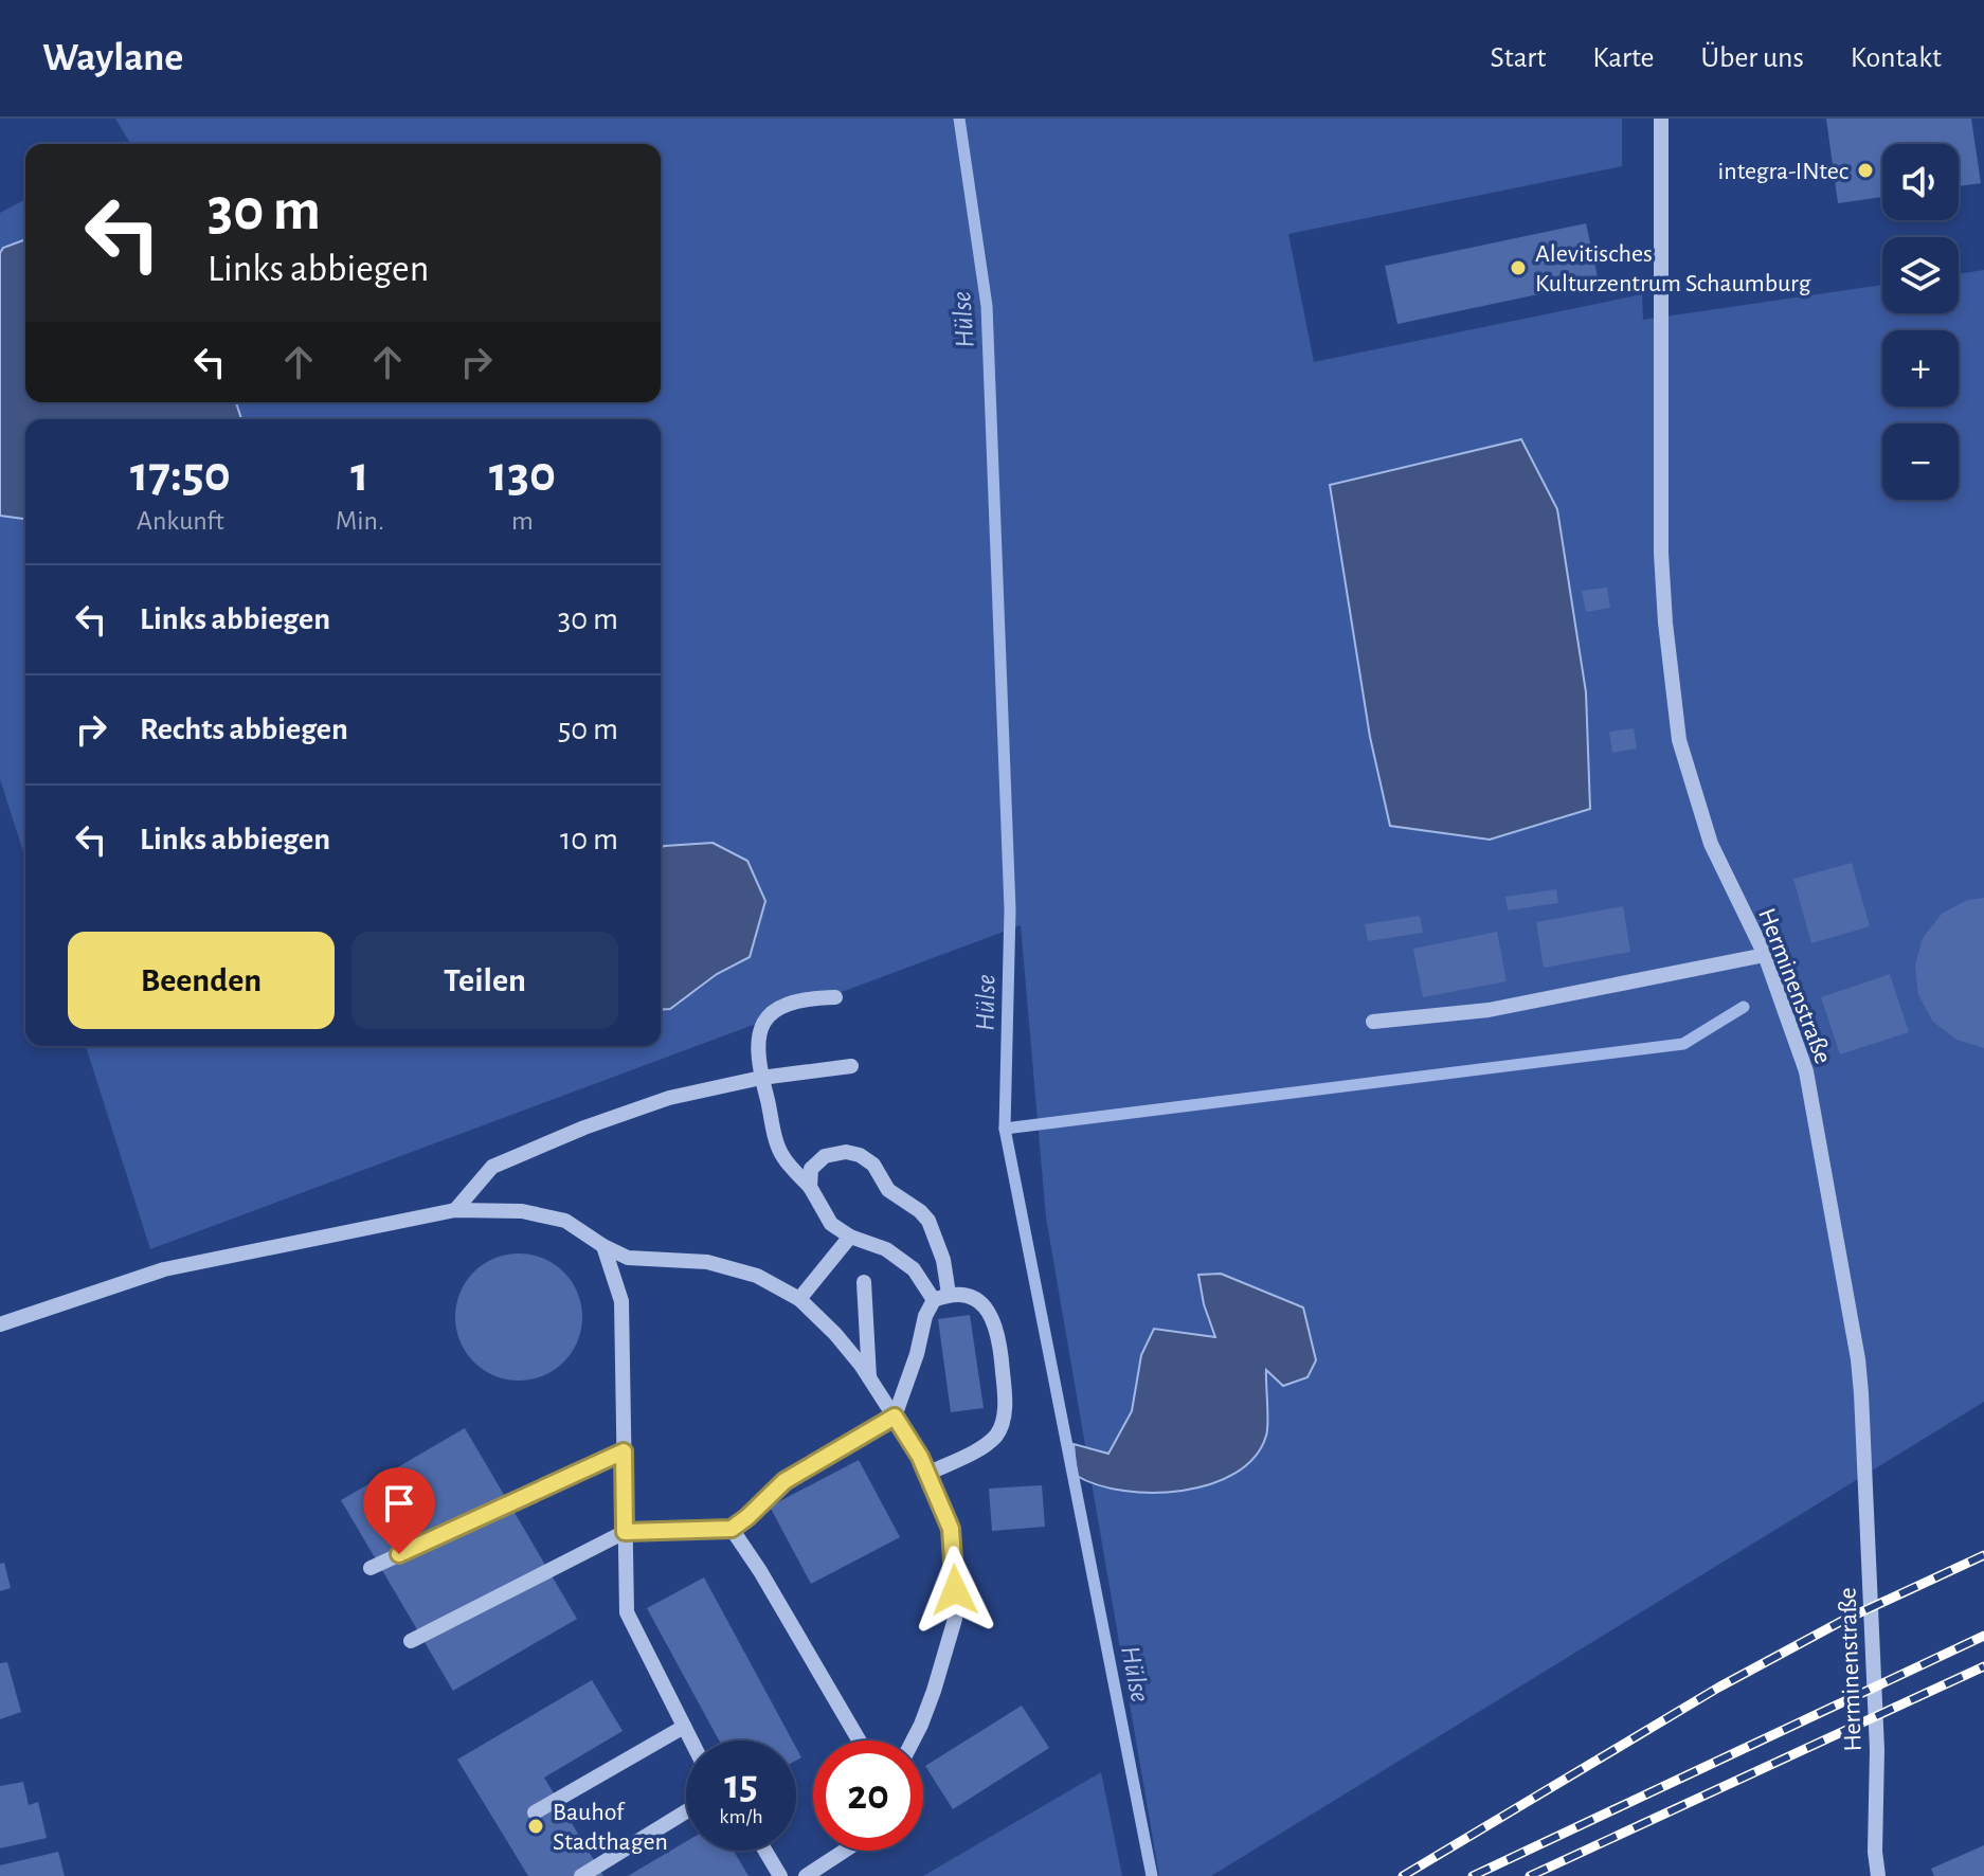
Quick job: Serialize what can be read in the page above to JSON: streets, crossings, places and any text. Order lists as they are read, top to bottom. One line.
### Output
{"streets":{"street":["Herminenstraße"]},"water":["Hülse"],"places":["integra-INtec","Alevitisches Kulturzentrum Schaumburg","Bauhof Stadthagen"],"page":{"header":"Waylane","nav":["Start","Karte","Über uns","Kontakt"],"map_buttons":["+","−"],"turn":["30 m","Links abbiegen"],"eta":["17:50","Ankunft","1","Min.","130","m"],"list":[{"name":"Links abbiegen","value":"30 m"},{"name":"Rechts abbiegen","value":"50 m"},{"name":"Links abbiegen","value":"10 m"}],"buttons":["Beenden","Teilen"],"speed":"15 km/h","limit":"20"}}
